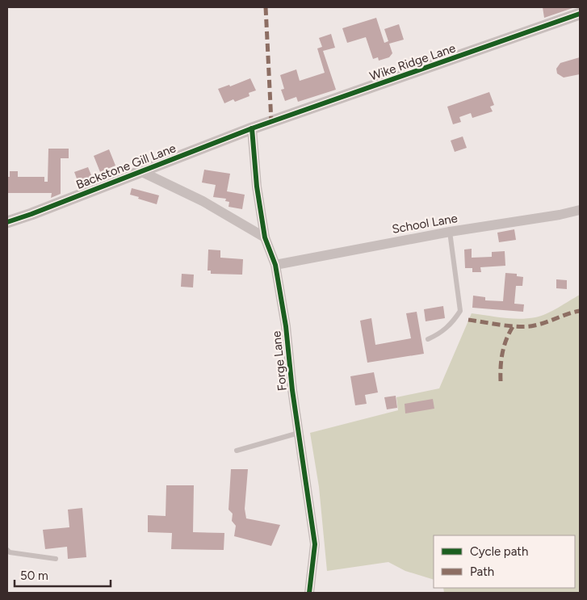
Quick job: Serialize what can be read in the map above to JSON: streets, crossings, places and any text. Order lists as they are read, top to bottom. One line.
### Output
{"streets":{"street":["Wike Ridge Lane","Backstone Gill Lane","School Lane","Forge Lane"]},"crossings":[["Wike Ridge Lane","Backstone Gill Lane"],["Wike Ridge Lane","Forge Lane"],["Backstone Gill Lane","Forge Lane"],["School Lane","Forge Lane"]],"legend":["Cycle path","Path"],"scale_bar":"50 m"}
